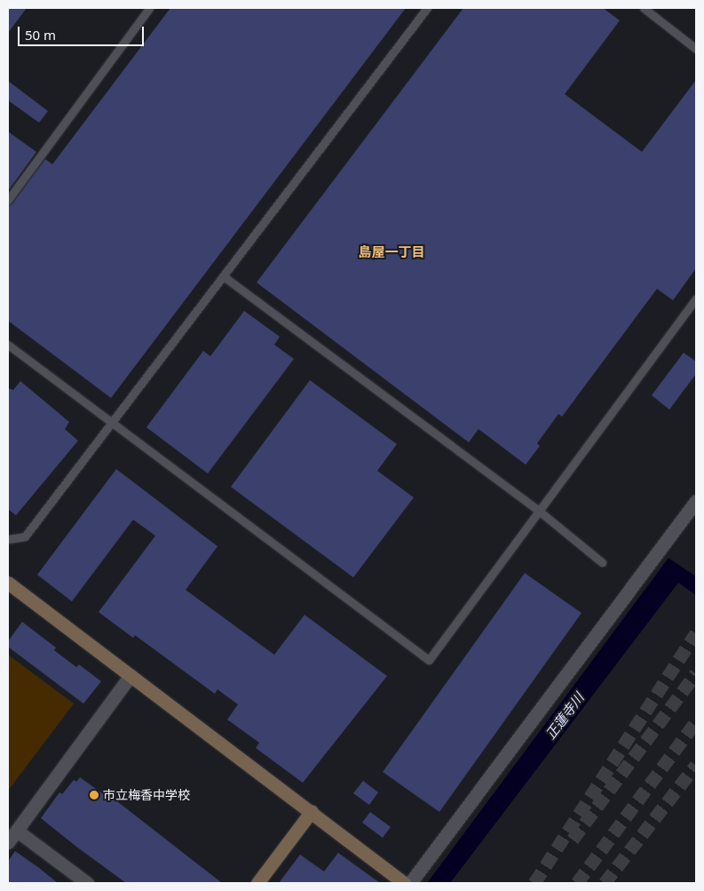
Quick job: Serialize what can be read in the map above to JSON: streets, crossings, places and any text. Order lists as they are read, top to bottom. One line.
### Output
{"districts":["島屋一丁目"],"water":["正蓮寺川"],"places":["市立梅香中学校"],"scale_bar":"50 m"}
